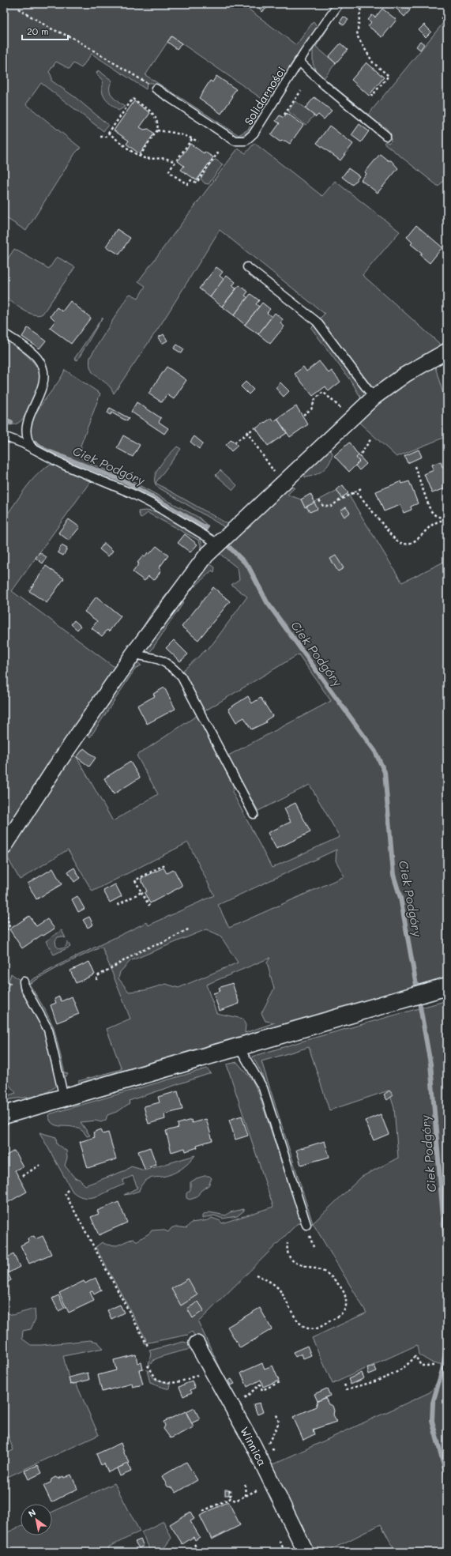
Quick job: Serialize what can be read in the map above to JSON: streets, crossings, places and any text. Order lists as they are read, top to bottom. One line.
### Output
{"streets":{"street":["Winnica"],"lane":["Solidarności"]},"water":["Ciek Podgóry"],"scale_bar":"20 m","north":"top left"}
